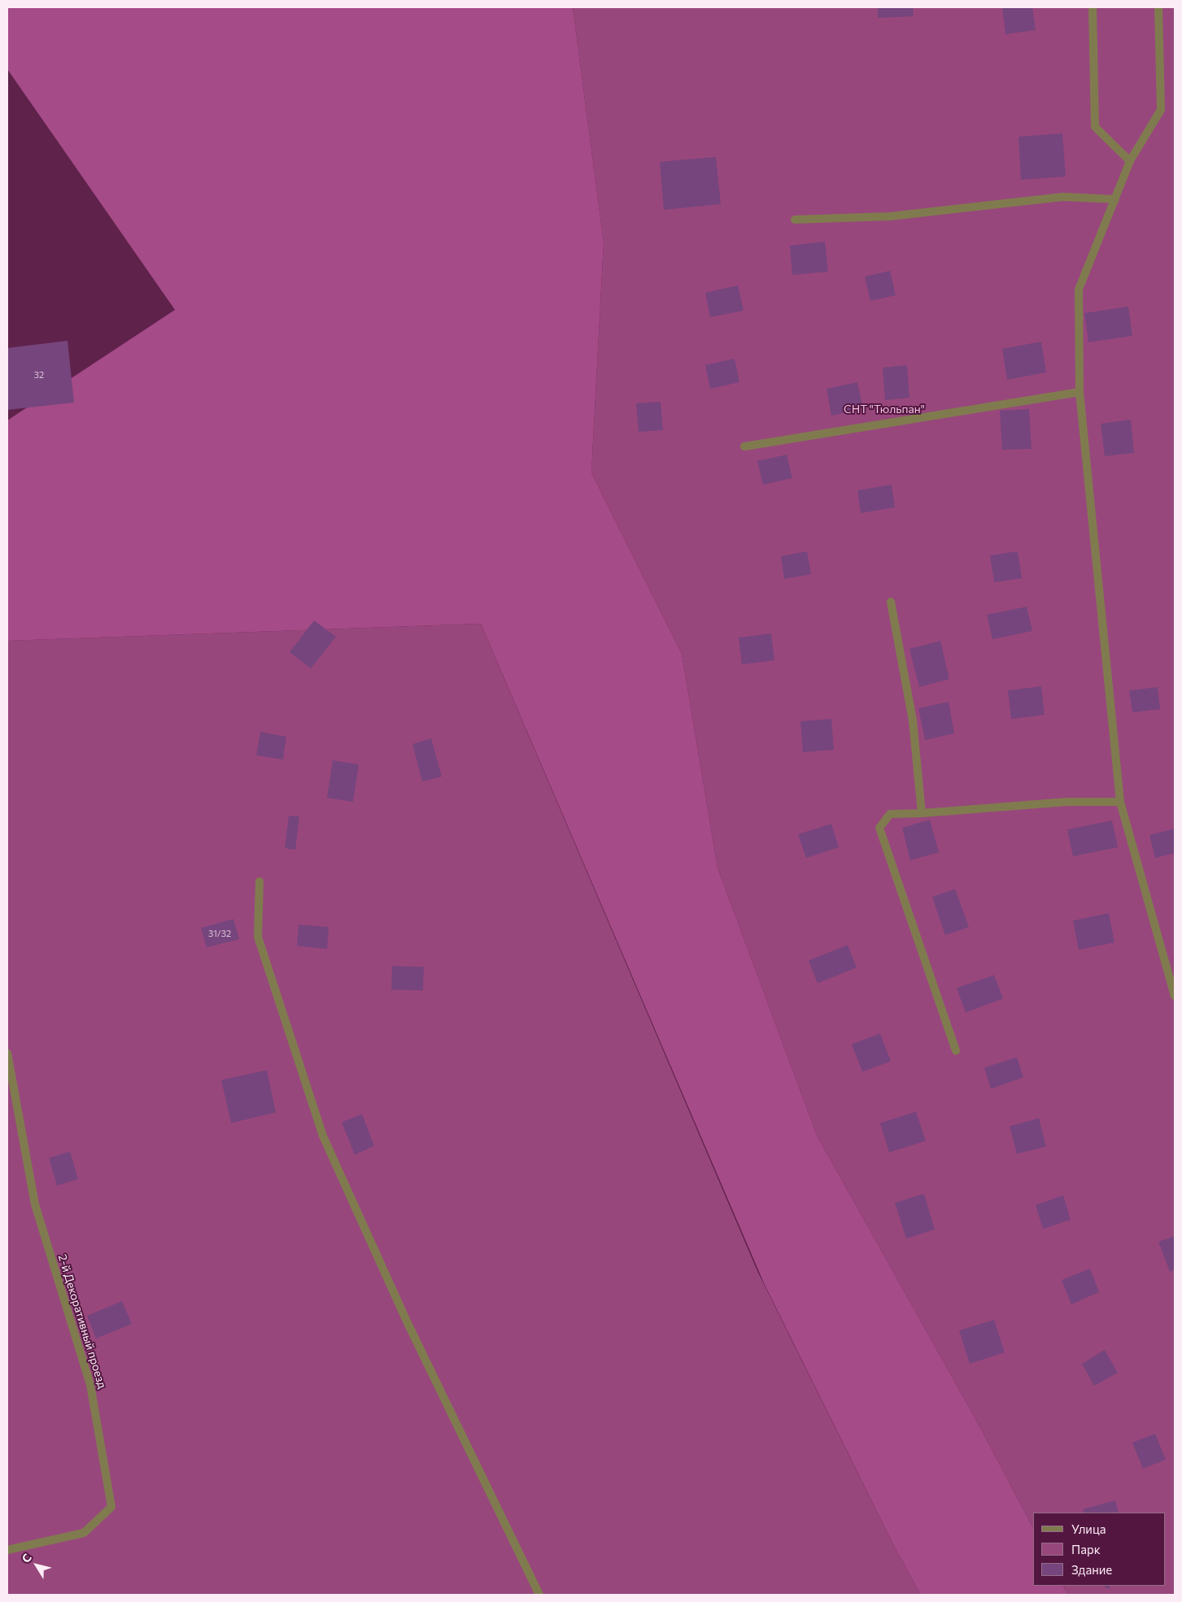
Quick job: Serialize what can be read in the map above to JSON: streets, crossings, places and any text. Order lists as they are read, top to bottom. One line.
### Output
{"streets":{"street":["2-й Декоративный проезд"]},"parks":["СНТ \"Тюльпан\""],"house_numbers":["32","31/32"],"legend":["Улица","Парк","Здание"],"north":"top left"}
